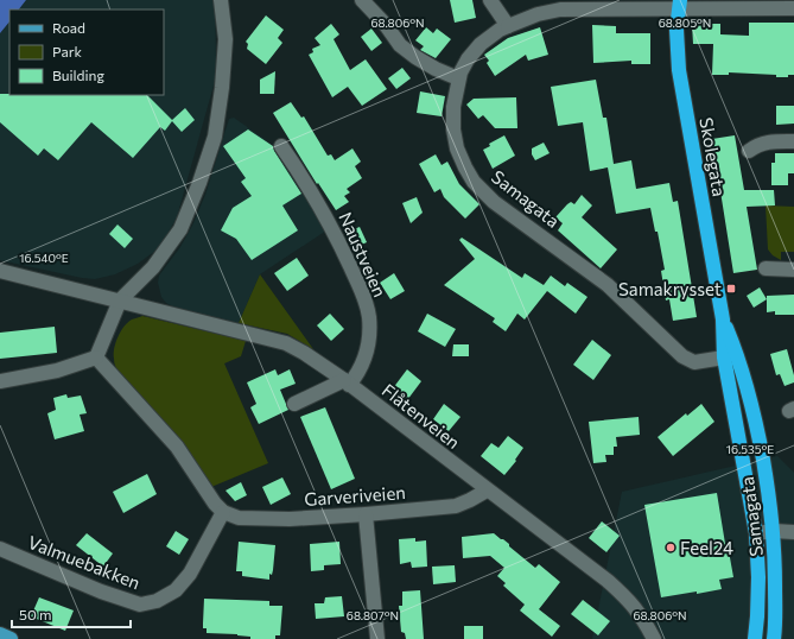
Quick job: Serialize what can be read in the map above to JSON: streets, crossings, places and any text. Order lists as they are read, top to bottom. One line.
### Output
{"streets":{"highway":["Skolegata","Samagata"],"street":["Naustveien","Flåtenveien","Garveriveien","Valmuebakken"]},"crossings":[["Skolegata","Samagata"],["Naustveien","Flåtenveien"],["Flåtenveien","Garveriveien"],["Garveriveien","Valmuebakken"]],"places":{"transit":["Samakrysset"],"other":["Feel24"]},"legend":["Road","Park","Building"],"scale_bar":"50 m","coordinates":["68.806°N","68.805°N","16.540°E","16.535°E","68.807°N"]}
